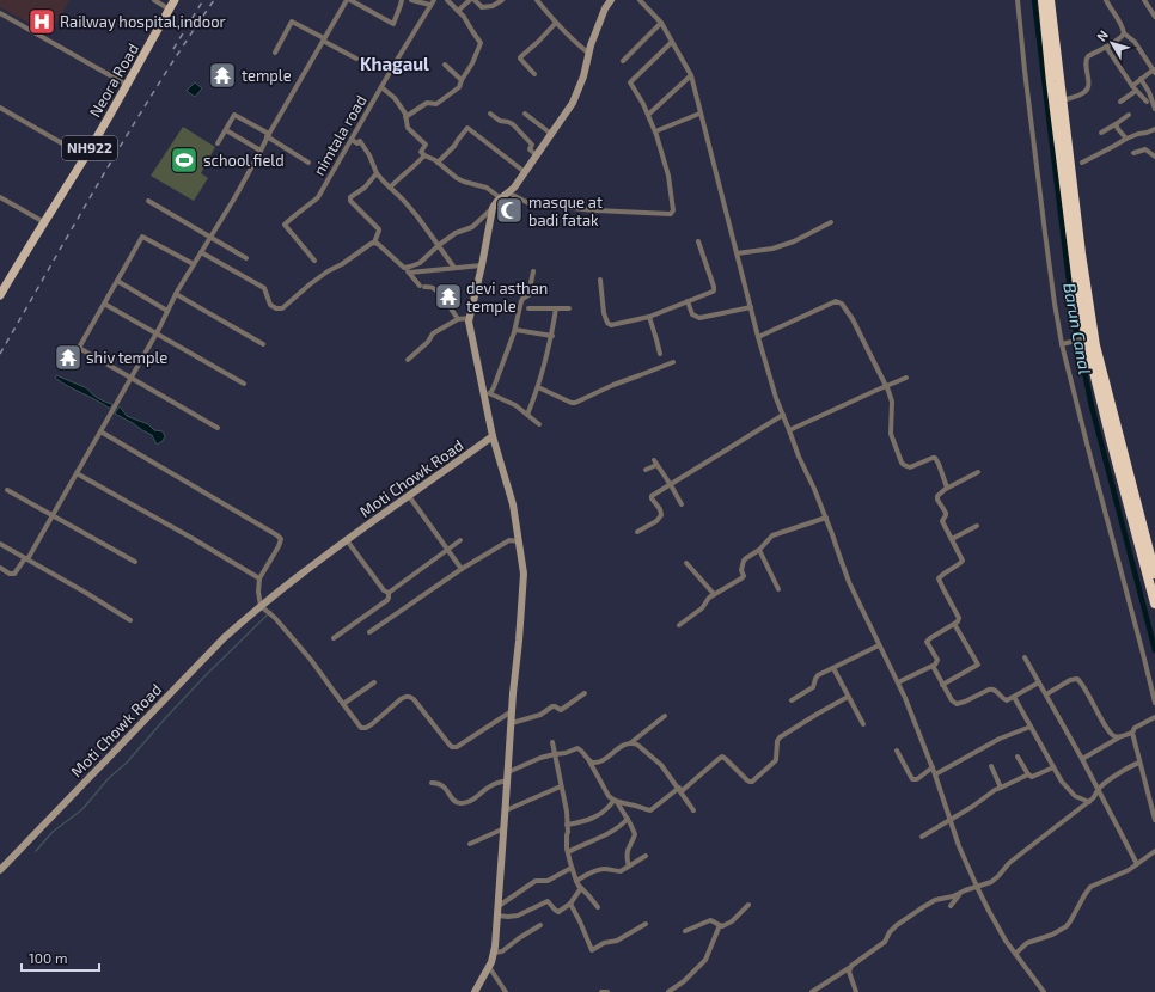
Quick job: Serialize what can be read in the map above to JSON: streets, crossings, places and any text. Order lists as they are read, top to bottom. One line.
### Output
{"streets":{"main road":["Neora Road","NH922"],"street":["nimtala road","Moti Chowk Road"]},"districts":["Khagaul"],"water":["Barun Canal"],"places":{"hospital":["Railway hospital,indoor"],"temple":["temple","devi asthan temple","shiv temple"],"sports":["school field"],"mosque":["masque at badi fatak"]},"scale_bar":"100 m","north":"top left"}
